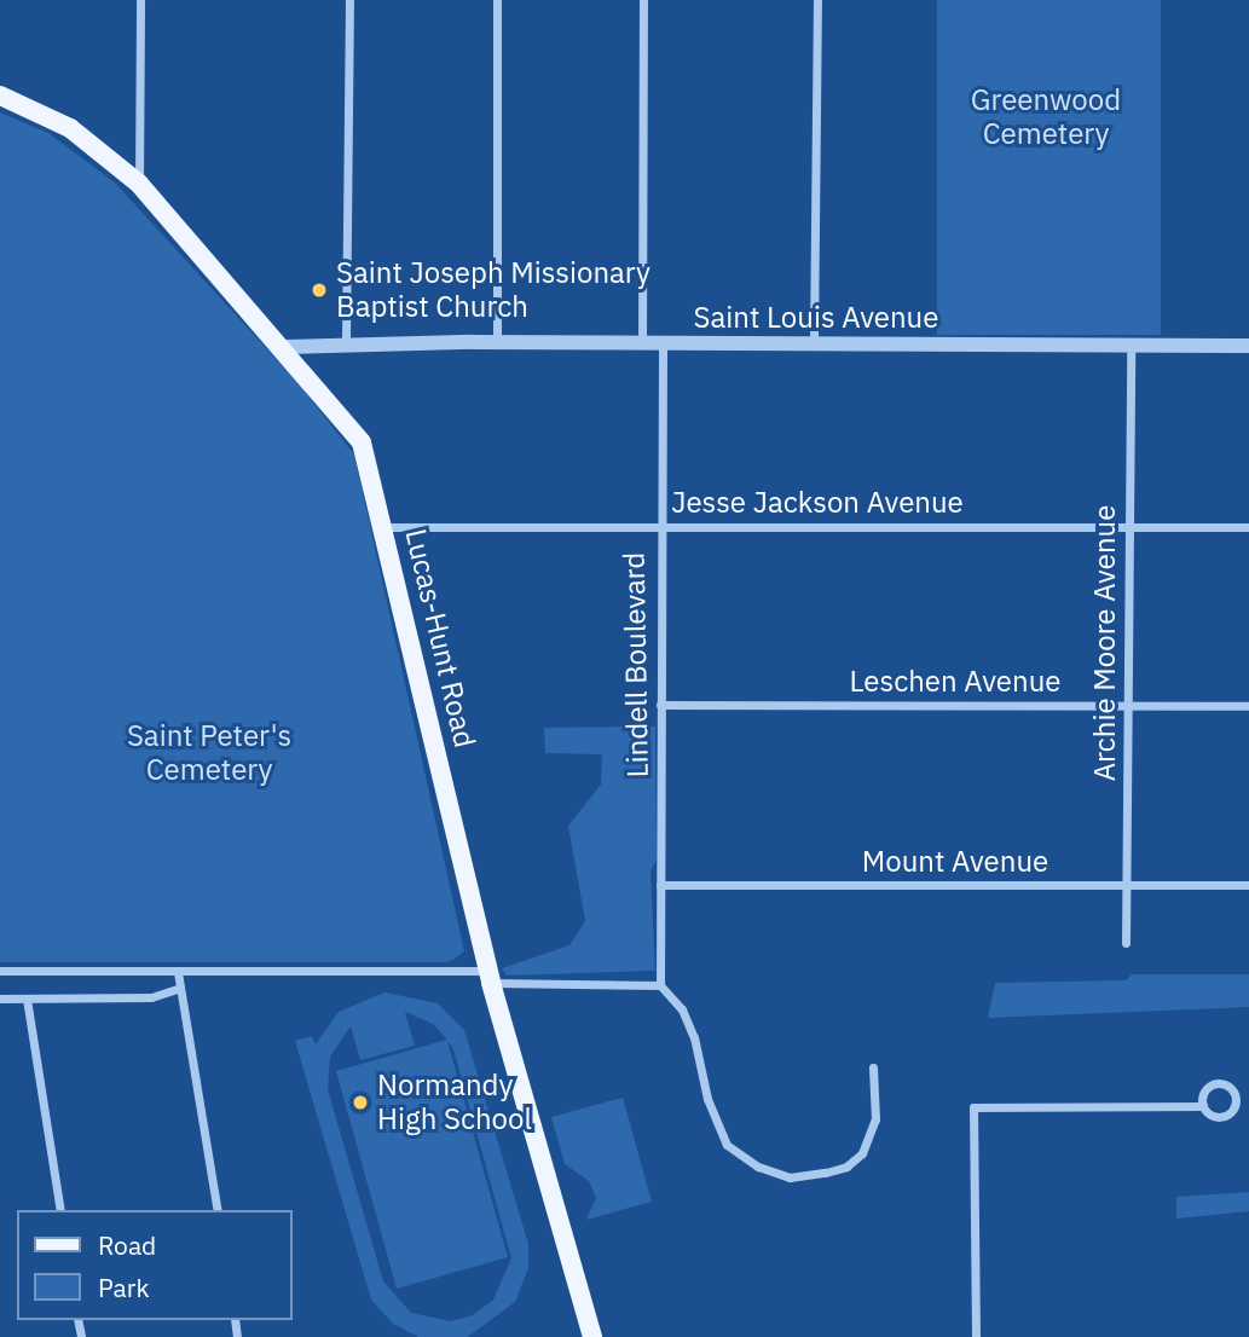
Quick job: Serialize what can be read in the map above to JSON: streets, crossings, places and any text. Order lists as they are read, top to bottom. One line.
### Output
{"streets":{"main road":["Lucas-Hunt Road"],"street":["Saint Louis Avenue","Jesse Jackson Avenue","Archie Moore Avenue","Lindell Boulevard","Leschen Avenue","Mount Avenue"]},"crossings":[["Saint Louis Avenue","Lucas-Hunt Road"],["Saint Louis Avenue","Archie Moore Avenue"],["Saint Louis Avenue","Lindell Boulevard"],["Jesse Jackson Avenue","Lucas-Hunt Road"],["Jesse Jackson Avenue","Archie Moore Avenue"],["Jesse Jackson Avenue","Lindell Boulevard"],["Archie Moore Avenue","Leschen Avenue"],["Archie Moore Avenue","Mount Avenue"],["Lindell Boulevard","Leschen Avenue"],["Lindell Boulevard","Mount Avenue"]],"parks":["Greenwood Cemetery","Saint Peter's Cemetery"],"places":["Saint Joseph Missionary Baptist Church","Normandy High School"],"legend":["Road","Park"]}
